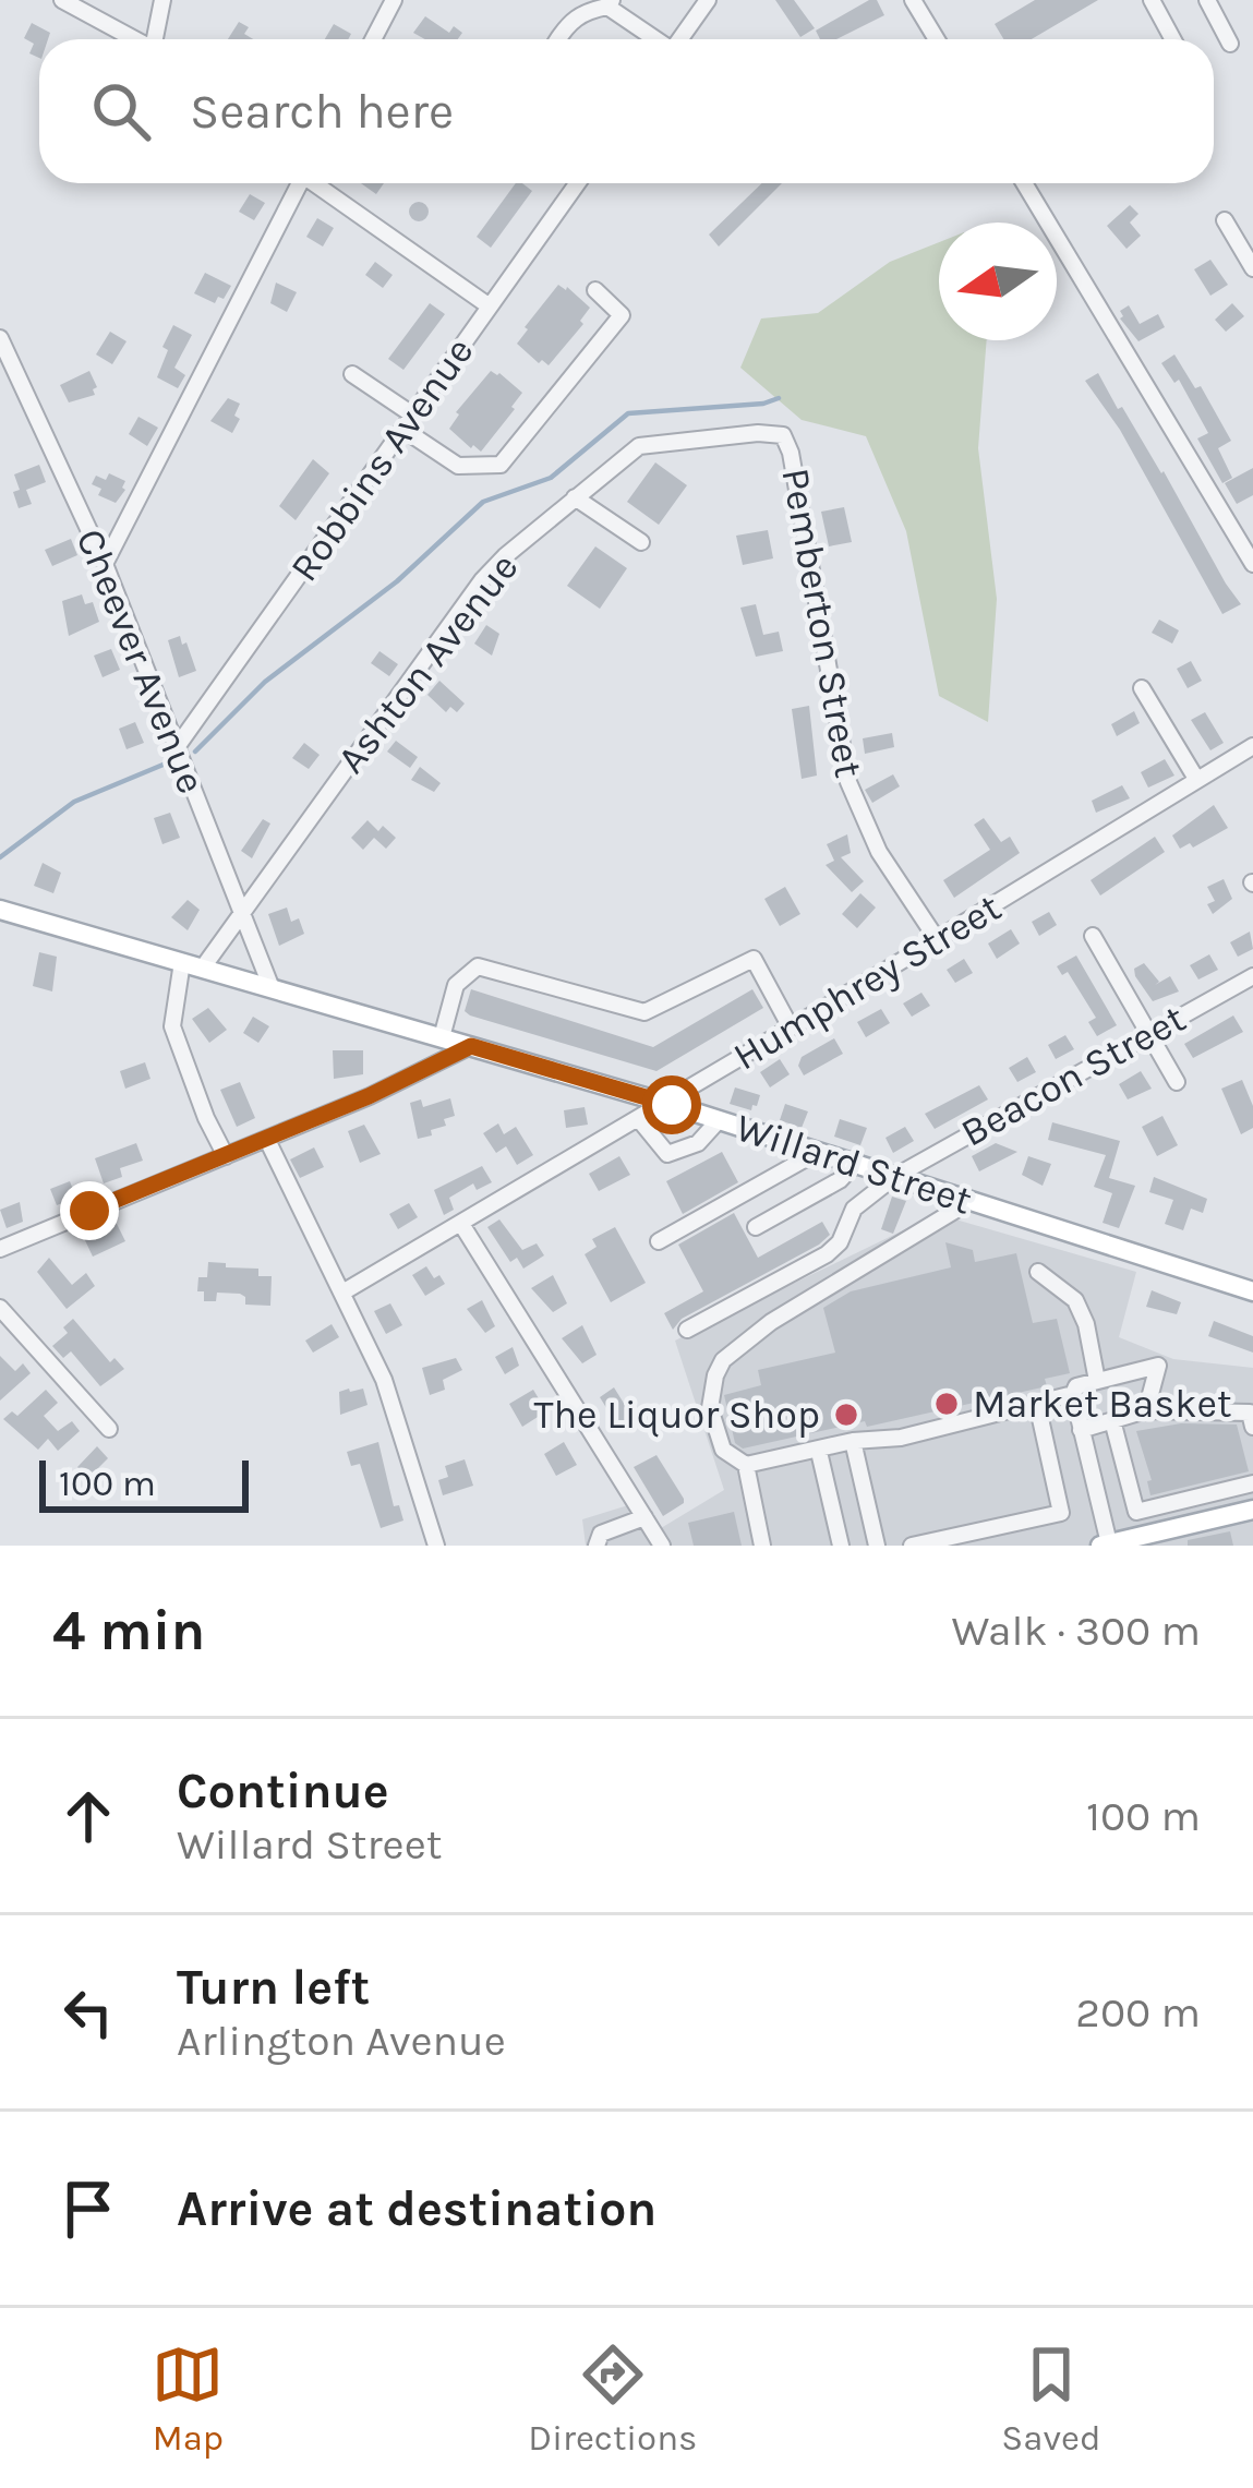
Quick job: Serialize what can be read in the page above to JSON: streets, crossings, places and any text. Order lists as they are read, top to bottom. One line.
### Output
{"streets":{"main road":["Willard Street"],"street":["Robbins Avenue","Pemberton Street","Cheever Avenue","Ashton Avenue","Humphrey Street","Beacon Street"]},"crossings":[["Robbins Avenue","Cheever Avenue"],["Pemberton Street","Ashton Avenue"],["Pemberton Street","Humphrey Street"],["Cheever Avenue","Ashton Avenue"],["Cheever Avenue","Willard Street"],["Ashton Avenue","Willard Street"],["Humphrey Street","Willard Street"],["Beacon Street","Willard Street"]],"places":["Market Basket","The Liquor Shop"],"scale_bar":"100 m","north":"left","page":{"search":"Search here","scale":"100 m","heading":["4 min","Walk · 300 m"],"list":[["Continue","Willard Street","100 m"],["Turn left","Arlington Avenue","200 m"],"Arrive at destination"],"nav":["Map","Directions","Saved"]}}
